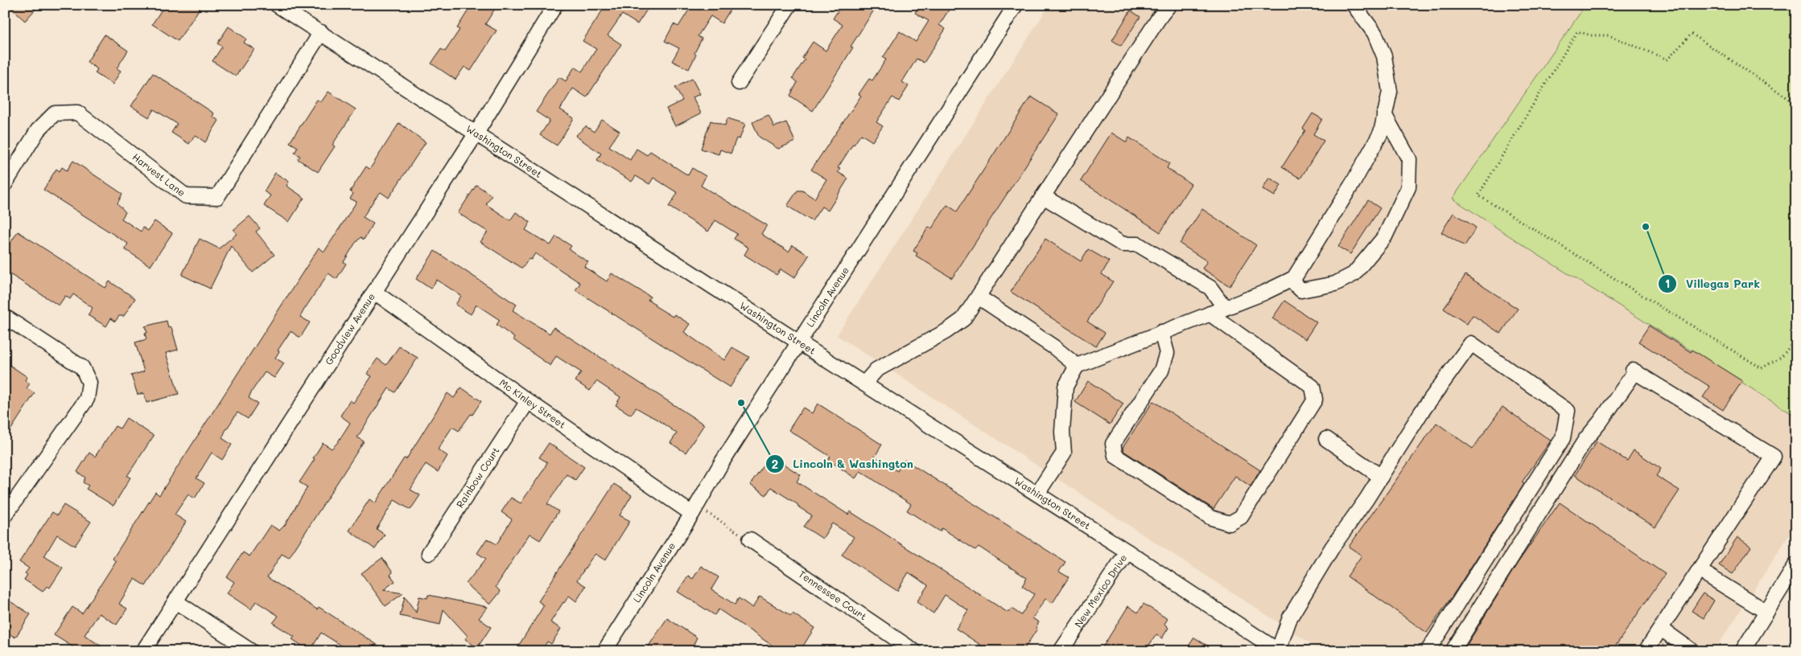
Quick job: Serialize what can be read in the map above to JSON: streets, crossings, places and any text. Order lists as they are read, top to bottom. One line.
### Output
{"streets":{"street":["Washington Street","Harvest Lane","Lincoln Avenue","Goodview Avenue","Mc Kinley Street","Rainbow Court","New Mexico Drive","Tennessee Court"]},"crossings":[["Washington Street","Harvest Lane"],["Washington Street","Lincoln Avenue"],["Washington Street","Goodview Avenue"],["Washington Street","New Mexico Drive"],["Lincoln Avenue","Mc Kinley Street"],["Goodview Avenue","Mc Kinley Street"],["Mc Kinley Street","Rainbow Court"]],"places":["Villegas Park","Lincoln & Washington"]}
